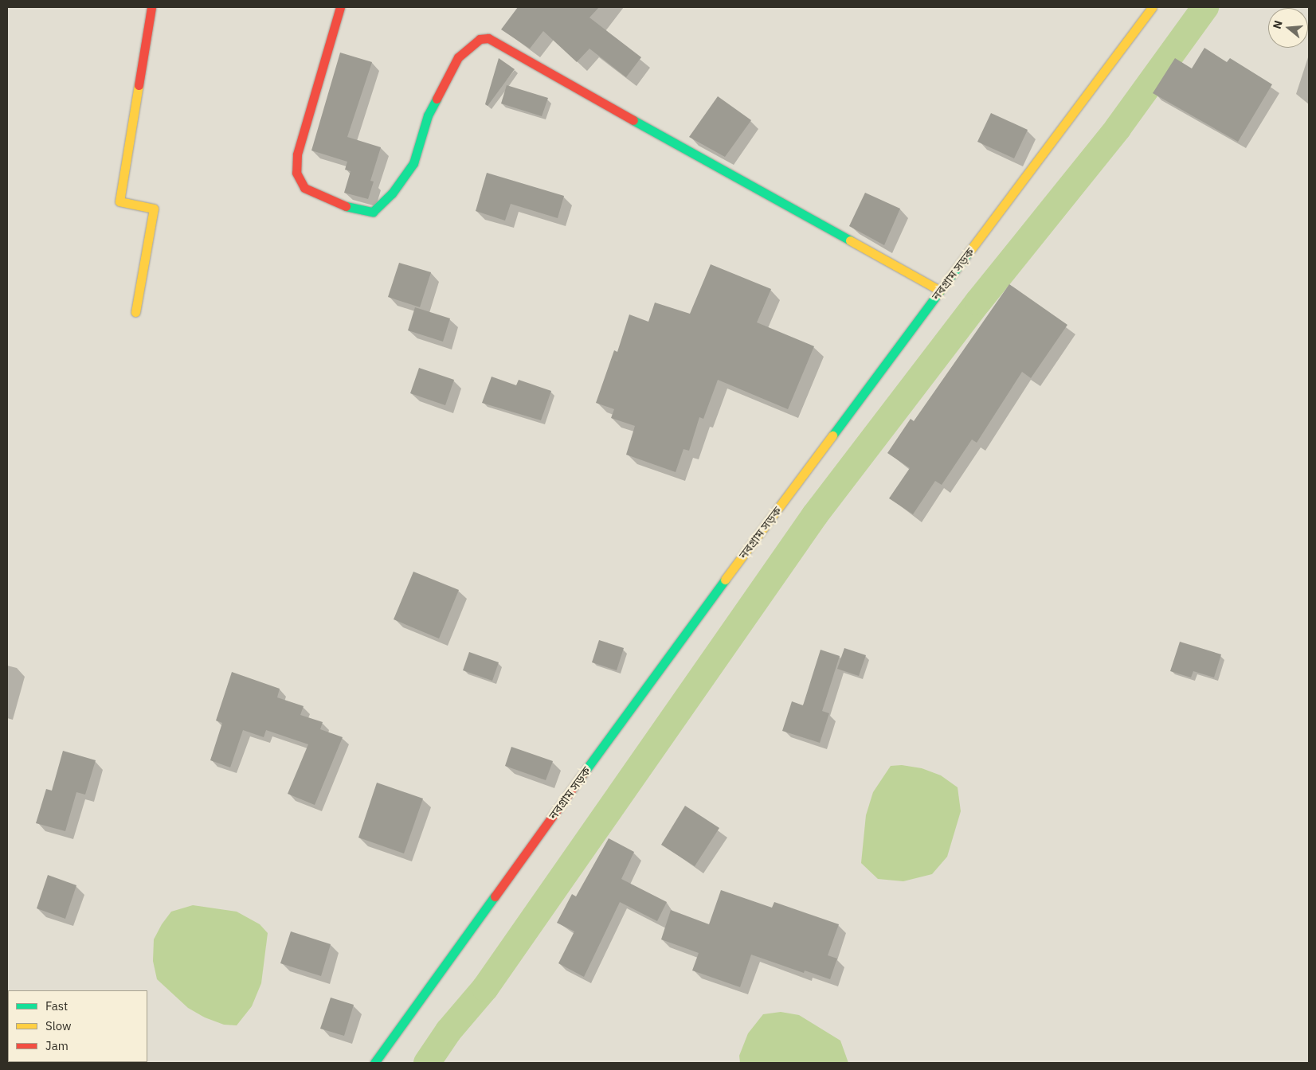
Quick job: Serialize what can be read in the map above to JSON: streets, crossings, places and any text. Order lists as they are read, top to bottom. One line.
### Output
{"streets":{"street":["নবগ্রাম সড়ক"]},"legend":["Fast","Slow","Jam"],"north":"left"}
